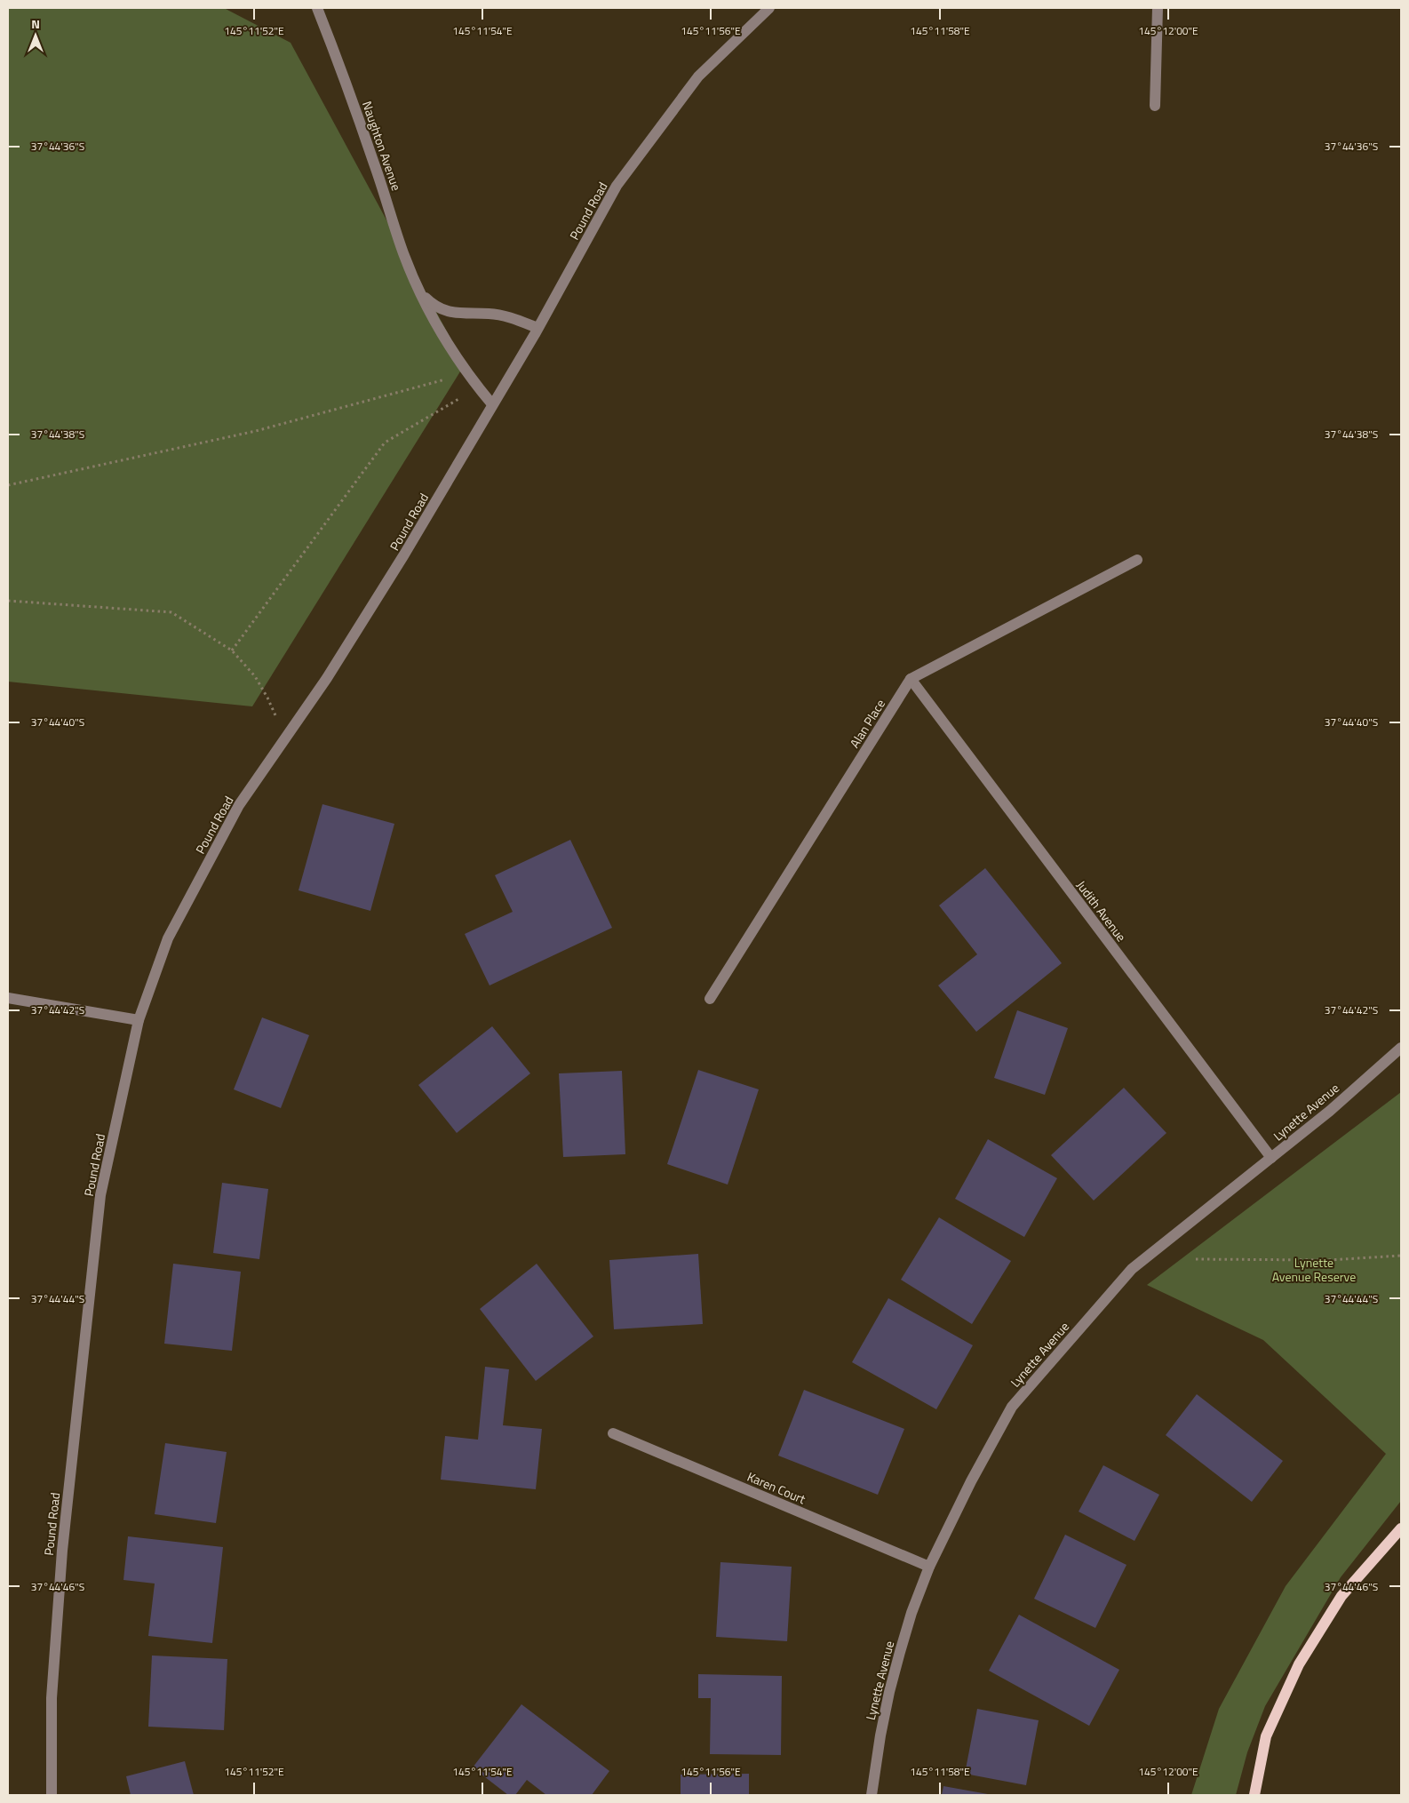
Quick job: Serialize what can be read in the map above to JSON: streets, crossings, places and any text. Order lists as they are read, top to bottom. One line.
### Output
{"streets":{"street":["Naughton Avenue","Pound Road","Alan Place","Judith Avenue","Lynette Avenue","Karen Court"]},"crossings":[["Naughton Avenue","Pound Road"],["Alan Place","Judith Avenue"],["Judith Avenue","Lynette Avenue"],["Lynette Avenue","Karen Court"]],"parks":["Lynette Avenue Reserve"],"north":"top","coordinates":["145°11'52\"E","145°11'54\"E","145°11'56\"E","145°11'58\"E","145°12'00\"E","37°44'36\"S","37°44'38\"S","37°44'40\"S","37°44'42\"S","37°44'44\"S","37°44'46\"S"]}
